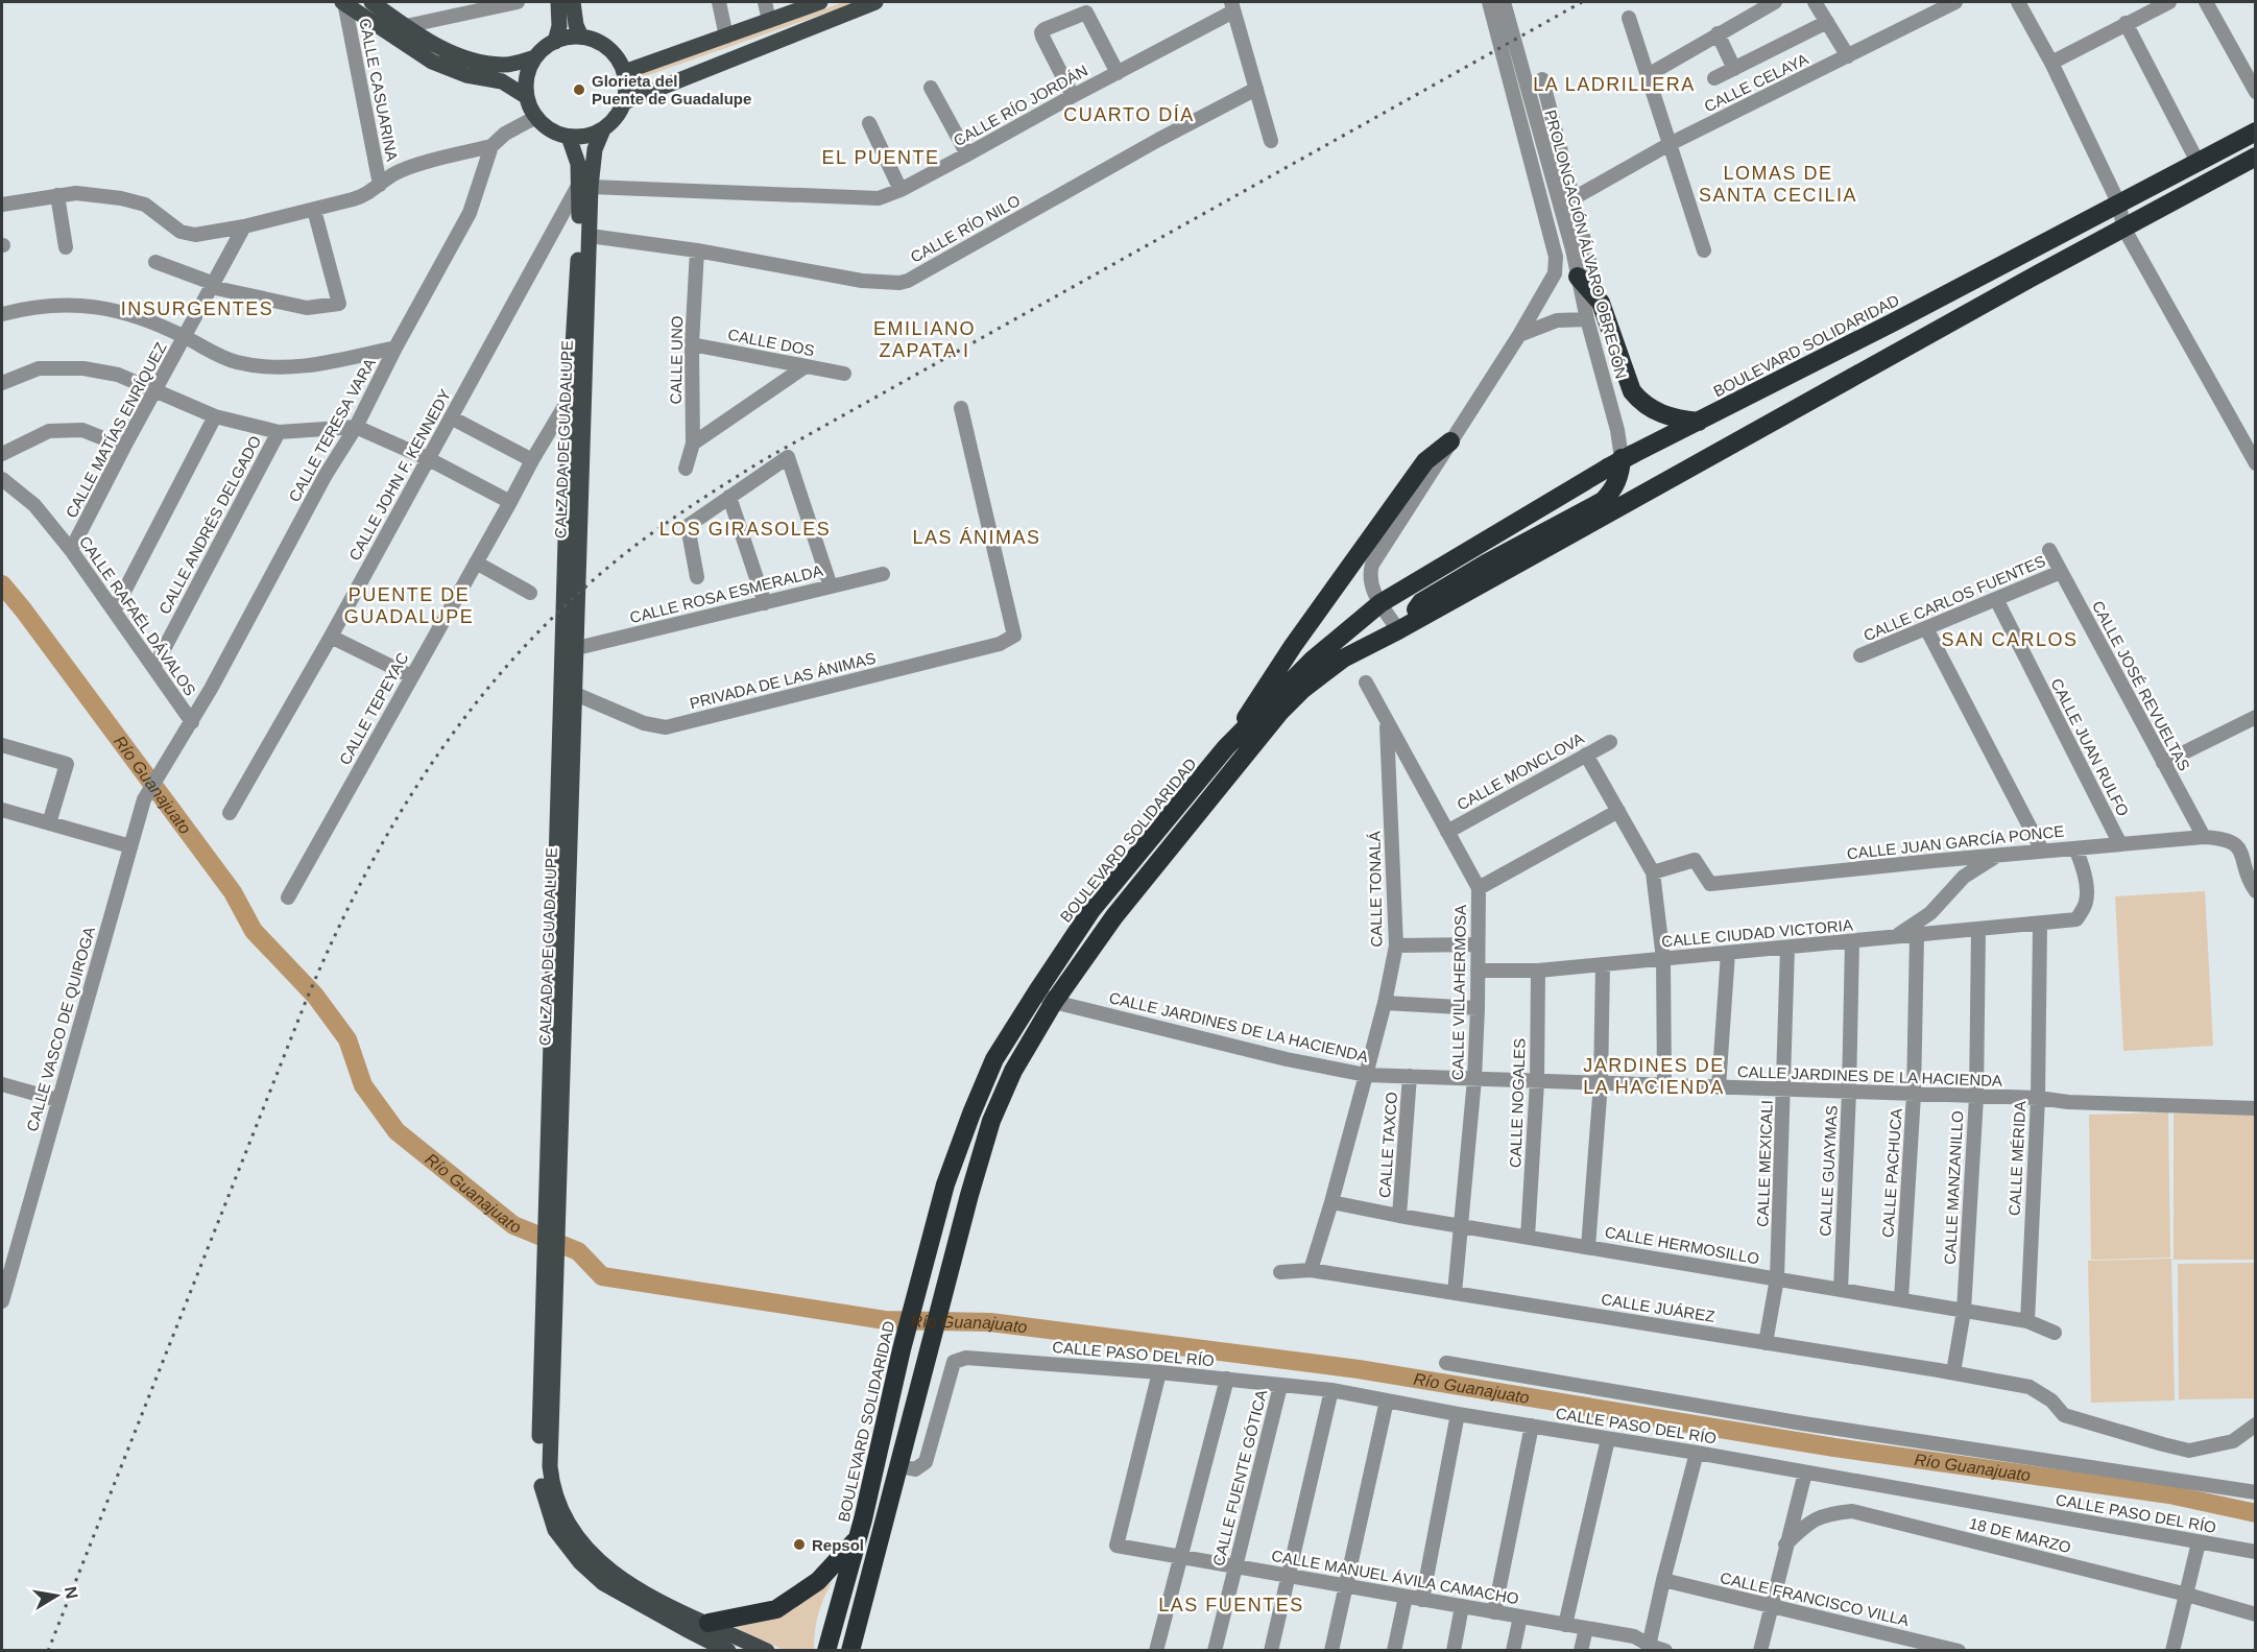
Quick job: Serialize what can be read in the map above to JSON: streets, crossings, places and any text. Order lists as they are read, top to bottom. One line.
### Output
{"streets":{"highway":["BOULEVARD SOLIDARIDAD"],"main road":["CALZADA DE GUADALUPE"],"street":["CALLE CELAYA","CALLE CASUARINA","CALLE RÍO JORDÁN","CALLE RÍO NILO","PROLONGACIÓN ÁLVARO OBREGÓN","CALLE DOS","CALLE UNO","CALLE MATÍAS ENRÍQUEZ","CALLE TERESA VARA","CALLE JOHN F. KENNEDY","CALLE ANDRÉS DELGADO","CALLE ROSA ESMERALDA","CALLE CARLOS FUENTES","CALLE RAFAÉL DÁVALOS","PRIVADA DE LAS ÁNIMAS","CALLE JOSÉ REVUELTAS","CALLE TEPEYAC","CALLE JUAN RULFO","CALLE MONCLOVA","CALLE JUAN GARCÍA PONCE","CALLE TONALÁ","CALLE CIUDAD VICTORIA","CALLE VILLAHERMOSA","CALLE JARDINES DE LA HACIENDA","CALLE VASCO DE QUIROGA","CALLE NOGALES","CALLE TAXCO","CALLE MÉRIDA","CALLE MEXICALI","CALLE GUAYMAS","CALLE PACHUCA","CALLE MANZANILLO","CALLE HERMOSILLO","CALLE JUÁREZ","CALLE PASO DEL RÍO","CALLE FUENTE GÓTICA","18 DE MARZO","CALLE MANUEL ÁVILA CAMACHO","CALLE FRANCISCO VILLA"]},"crossings":[["CALLE RÍO JORDÁN","CALZADA DE GUADALUPE"],["CALLE RÍO JORDÁN","CALLE JOHN F. KENNEDY"],["CALLE RÍO NILO","CALLE UNO"],["CALLE RÍO NILO","CALZADA DE GUADALUPE"],["PROLONGACIÓN ÁLVARO OBREGÓN","BOULEVARD SOLIDARIDAD"],["CALLE DOS","CALLE UNO"],["BOULEVARD SOLIDARIDAD","CALLE JARDINES DE LA HACIENDA"],["CALLE MATÍAS ENRÍQUEZ","CALLE RAFAÉL DÁVALOS"],["CALLE TERESA VARA","CALLE RAFAÉL DÁVALOS"],["CALLE TERESA VARA","CALLE VASCO DE QUIROGA"],["CALZADA DE GUADALUPE","CALLE JOHN F. KENNEDY"],["CALZADA DE GUADALUPE","CALLE ROSA ESMERALDA"],["CALZADA DE GUADALUPE","PRIVADA DE LAS ÁNIMAS"],["CALZADA DE GUADALUPE","CALLE TEPEYAC"],["CALLE ANDRÉS DELGADO","CALLE RAFAÉL DÁVALOS"],["CALLE CARLOS FUENTES","CALLE JOSÉ REVUELTAS"],["CALLE CARLOS FUENTES","CALLE JUAN RULFO"],["CALLE JOSÉ REVUELTAS","CALLE JUAN GARCÍA PONCE"],["CALLE JUAN RULFO","CALLE JUAN GARCÍA PONCE"],["CALLE MONCLOVA","CALLE VILLAHERMOSA"],["CALLE JUAN GARCÍA PONCE","CALLE CIUDAD VICTORIA"],["CALLE TONALÁ","CALLE VILLAHERMOSA"],["CALLE TONALÁ","CALLE JARDINES DE LA HACIENDA"],["CALLE TONALÁ","CALLE HERMOSILLO"],["CALLE TONALÁ","CALLE JUÁREZ"],["CALLE CIUDAD VICTORIA","CALLE VILLAHERMOSA"],["CALLE CIUDAD VICTORIA","CALLE NOGALES"],["CALLE CIUDAD VICTORIA","CALLE MÉRIDA"],["CALLE CIUDAD VICTORIA","CALLE MEXICALI"],["CALLE CIUDAD VICTORIA","CALLE GUAYMAS"],["CALLE CIUDAD VICTORIA","CALLE PACHUCA"],["CALLE CIUDAD VICTORIA","CALLE MANZANILLO"],["CALLE VILLAHERMOSA","CALLE JARDINES DE LA HACIENDA"],["CALLE VILLAHERMOSA","CALLE HERMOSILLO"],["CALLE VILLAHERMOSA","CALLE JUÁREZ"],["CALLE JARDINES DE LA HACIENDA","CALLE NOGALES"],["CALLE JARDINES DE LA HACIENDA","CALLE TAXCO"],["CALLE JARDINES DE LA HACIENDA","CALLE MÉRIDA"],["CALLE JARDINES DE LA HACIENDA","CALLE MEXICALI"],["CALLE JARDINES DE LA HACIENDA","CALLE GUAYMAS"],["CALLE JARDINES DE LA HACIENDA","CALLE PACHUCA"],["CALLE JARDINES DE LA HACIENDA","CALLE MANZANILLO"],["CALLE NOGALES","CALLE HERMOSILLO"],["CALLE TAXCO","CALLE HERMOSILLO"],["CALLE MÉRIDA","CALLE HERMOSILLO"],["CALLE MEXICALI","CALLE HERMOSILLO"],["CALLE MEXICALI","CALLE JUÁREZ"],["CALLE GUAYMAS","CALLE HERMOSILLO"],["CALLE PACHUCA","CALLE HERMOSILLO"],["CALLE MANZANILLO","CALLE HERMOSILLO"],["CALLE MANZANILLO","CALLE JUÁREZ"],["CALLE PASO DEL RÍO","CALLE FUENTE GÓTICA"],["CALLE PASO DEL RÍO","CALLE MANUEL ÁVILA CAMACHO"],["CALLE FUENTE GÓTICA","CALLE MANUEL ÁVILA CAMACHO"]],"districts":["LA LADRILLERA","CUARTO DÍA","EL PUENTE","LOMAS DE SANTA CECILIA","INSURGENTES","EMILIANO ZAPATA I","LOS GIRASOLES","LAS ÁNIMAS","PUENTE DE GUADALUPE","SAN CARLOS","JARDINES DE LA HACIENDA","LAS FUENTES"],"water":["Río Guanajuato"],"places":["Glorieta del Puente de Guadalupe","Repsol"],"north":"right"}
